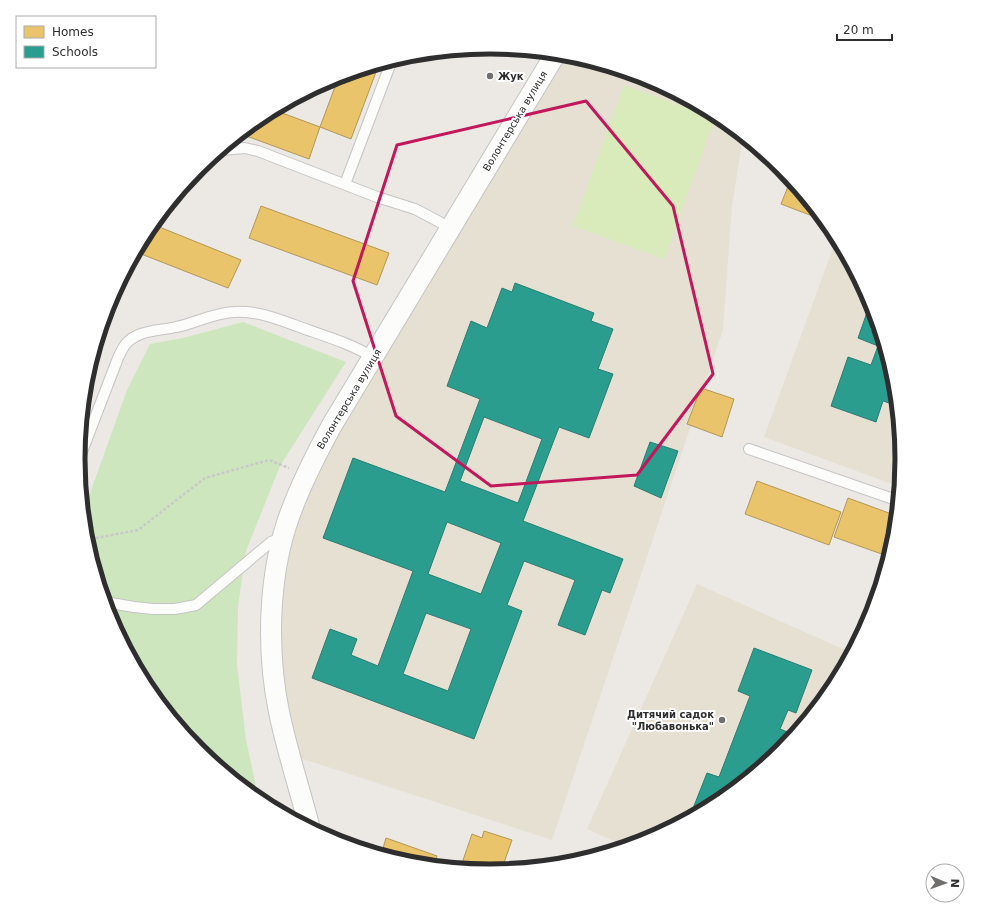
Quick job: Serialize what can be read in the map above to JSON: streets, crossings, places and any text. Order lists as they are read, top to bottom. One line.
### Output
{"streets":{"street":["Волонтерська вулиця"]},"places":["Жук","Дитячий садок \"Любавонька\""],"legend":["Homes","Schools"],"scale_bar":"20 m","north":"right"}
